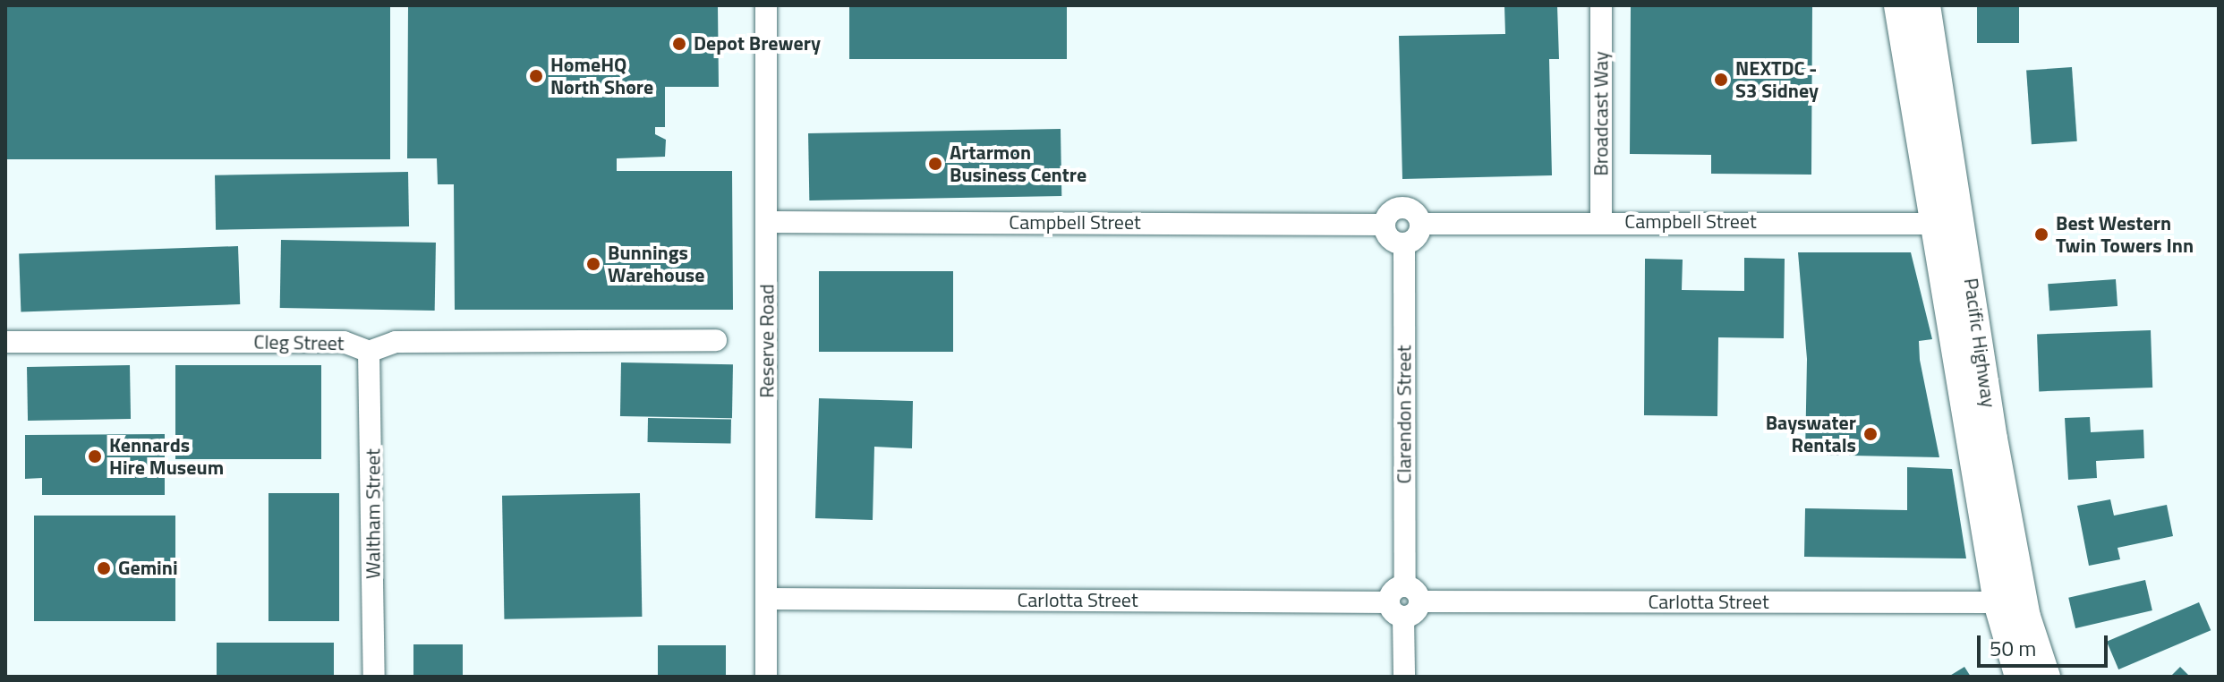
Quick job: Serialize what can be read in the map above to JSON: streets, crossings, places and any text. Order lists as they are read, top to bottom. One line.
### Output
{"streets":{"main road":["Pacific Highway"],"street":["Broadcast Way","Campbell Street","Reserve Road","Cleg Street","Clarendon Street","Waltham Street","Carlotta Street"]},"crossings":[["Broadcast Way","Campbell Street"],["Campbell Street","Reserve Road"],["Campbell Street","Pacific Highway"],["Campbell Street","Clarendon Street"],["Reserve Road","Carlotta Street"],["Cleg Street","Waltham Street"],["Pacific Highway","Carlotta Street"],["Clarendon Street","Carlotta Street"]],"places":["Depot Brewery","HomeHQ North Shore","NEXTDC - S3 Sidney","Artarmon Business Centre","Best Western Twin Towers Inn","Bunnings Warehouse","Bayswater Rentals","Kennards Hire Museum","Gemini"],"scale_bar":"50 m"}
